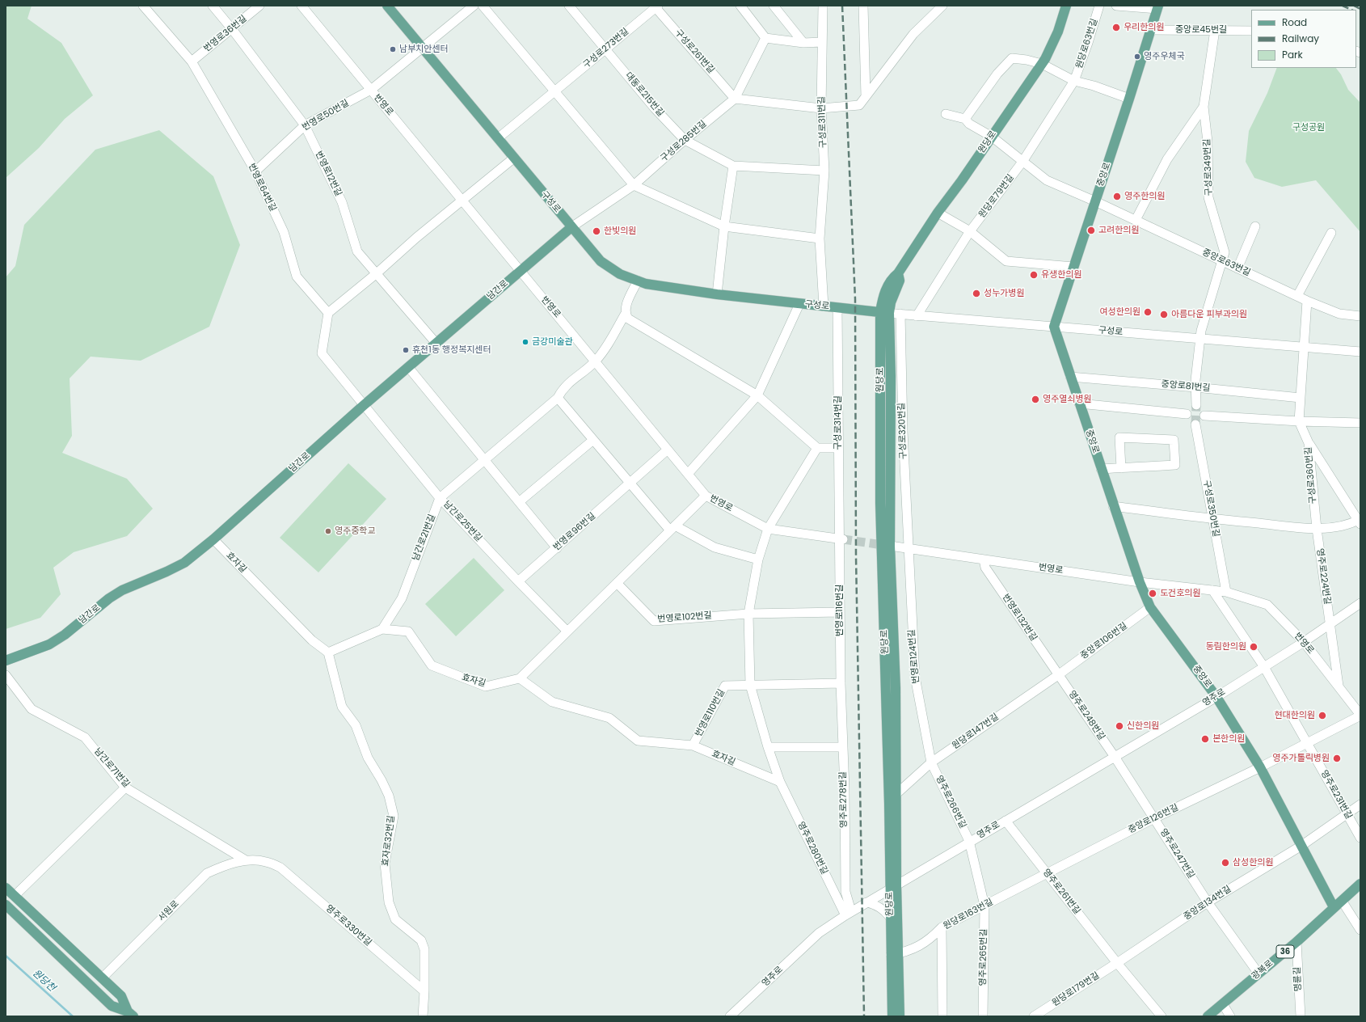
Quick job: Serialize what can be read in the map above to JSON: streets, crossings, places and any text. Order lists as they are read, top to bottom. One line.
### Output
{"streets":{"main road":["원당로","중앙로","구성로","남간로","36","광복로"],"street":["중앙로45번길","번영로36번길","원당로63번길","구성로273번길","구성로261번길","대동로215번길","번영로","번영로50번길","구성로311번길","구성로285번길","구성로349번길","번영로12번길","번영로64번길","원당로79번길","중앙로63번길","중앙로81번길","구성로314번길","구성로320번길","구성로360번길","구성로350번길","남간로25번길","번영로96번길","남간로21번길","효자길","영주로224번길","번영로116번길","번영로102번길","번영로132번길","중앙로106번길","번영로124번길","영주로","번영로110번길","영주로248번길","원당로147번길","남간로71번길","영주로231번길","영주로278번길","영주로266번길","중앙로126번길","효자로32번길","영주로280번길","영주로247번길","영주로261번길","중앙로134번길","서원로","원당로163번길","영주로330번길","영주로265번길","명륜길","원당로179번길"]},"crossings":[["중앙로45번길","구성로349번길"],["중앙로45번길","중앙로"],["번영로36번길","번영로12번길"],["번영로36번길","번영로64번길"],["원당로63번길","원당로79번길"],["원당로63번길","중앙로63번길"],["구성로273번길","구성로261번길"],["구성로273번길","대동로215번길"],["구성로273번길","구성로"],["구성로261번길","구성로285번길"],["대동로215번길","구성로311번길"],["대동로215번길","구성로285번길"],["번영로","번영로50번길"],["번영로","원당로"],["번영로","중앙로"],["번영로","남간로"],["번영로","구성로314번길"],["번영로","구성로320번길"],["번영로","구성로350번길"],["번영로","번영로96번길"],["번영로","남간로21번길"],["번영로","번영로116번길"],["번영로","번영로132번길"],["번영로","번영로124번길"],["번영로","영주로"],["번영로","영주로231번길"],["번영로","중앙로126번길"],["번영로50번길","번영로12번길"],["번영로50번길","번영로64번길"],["구성로311번길","구성로"],["구성로285번길","구성로"],["구성로285번길","남간로"],["원당로","구성로"],["원당로","중앙로63번길"],["원당로","영주로"],["원당로","원당로147번길"],["원당로","원당로163번길"],["구성로349번길","구성로"],["구성로349번길","중앙로63번길"],["번영로12번길","남간로"],["중앙로","구성로"],["중앙로","중앙로63번길"],["중앙로","중앙로81번길"],["중앙로","중앙로106번길"],["중앙로","영주로"],["중앙로","중앙로126번길"],["중앙로","중앙로134번길"],["중앙로","광복로"],["원당로79번길","중앙로63번길"],["구성로","남간로"],["구성로","구성로314번길"],["구성로","구성로320번길"],["구성로","구성로360번길"],["구성로","남간로21번길"],["남간로","남간로25번길"],["남간로","효자길"],["중앙로81번길","구성로360번길"],["구성로314번길","번영로116번길"],["구성로320번길","번영로124번길"],["구성로360번길","영주로224번길"],["남간로25번길","번영로96번길"],["남간로25번길","남간로21번길"],["남간로21번길","효자길"],["효자길","번영로110번길"],["효자길","효자로32번길"],["효자길","영주로280번길"],["영주로224번길","영주로"],["번영로116번길","번영로110번길"],["번영로116번길","영주로278번길"],["번영로132번길","중앙로106번길"],["번영로132번길","영주로248번길"],["번영로132번길","원당로147번길"],["중앙로106번길","영주로248번길"],["중앙로106번길","원당로147번길"],["번영로124번길","원당로147번길"],["번영로124번길","영주로266번길"],["영주로","영주로248번길"],["영주로","영주로231번길"],["영주로","영주로278번길"],["영주로","영주로266번길"],["영주로","영주로280번길"],["영주로","영주로247번길"],["영주로","영주로261번길"],["영주로","영주로265번길"],["번영로110번길","영주로278번길"],["영주로248번길","원당로147번길"],["영주로248번길","영주로247번길"],["원당로147번길","영주로266번길"],["남간로71번길","서원로"],["남간로71번길","영주로330번길"],["영주로278번길","영주로280번길"],["영주로266번길","영주로265번길"],["중앙로126번길","영주로247번길"],["중앙로126번길","영주로261번길"],["중앙로126번길","원당로163번길"],["효자로32번길","영주로330번길"],["영주로247번길","중앙로134번길"],["영주로247번길","광복로"],["영주로261번길","중앙로134번길"],["영주로261번길","원당로163번길"],["영주로261번길","원당로179번길"],["중앙로134번길","원당로179번길"],["서원로","영주로330번길"],["원당로163번길","영주로265번길"],["광복로","명륜길"]],"water":["원당천"],"parks":["구성공원"],"places":["우리한의원","남부치안센터","영주우체국","영주한의원","고려한의원","한빛의원","유생한의원","성누가병원","여성한의원","아름다운 피부과의원","금강미술관","휴천1동 행정복지센터","영주열쇠병원","영주중학교","도건호의원","동림한의원","현대한의원","신한의원","본한의원","영주가톨릭병원","삼성한의원"],"legend":["Road","Railway","Park"]}
